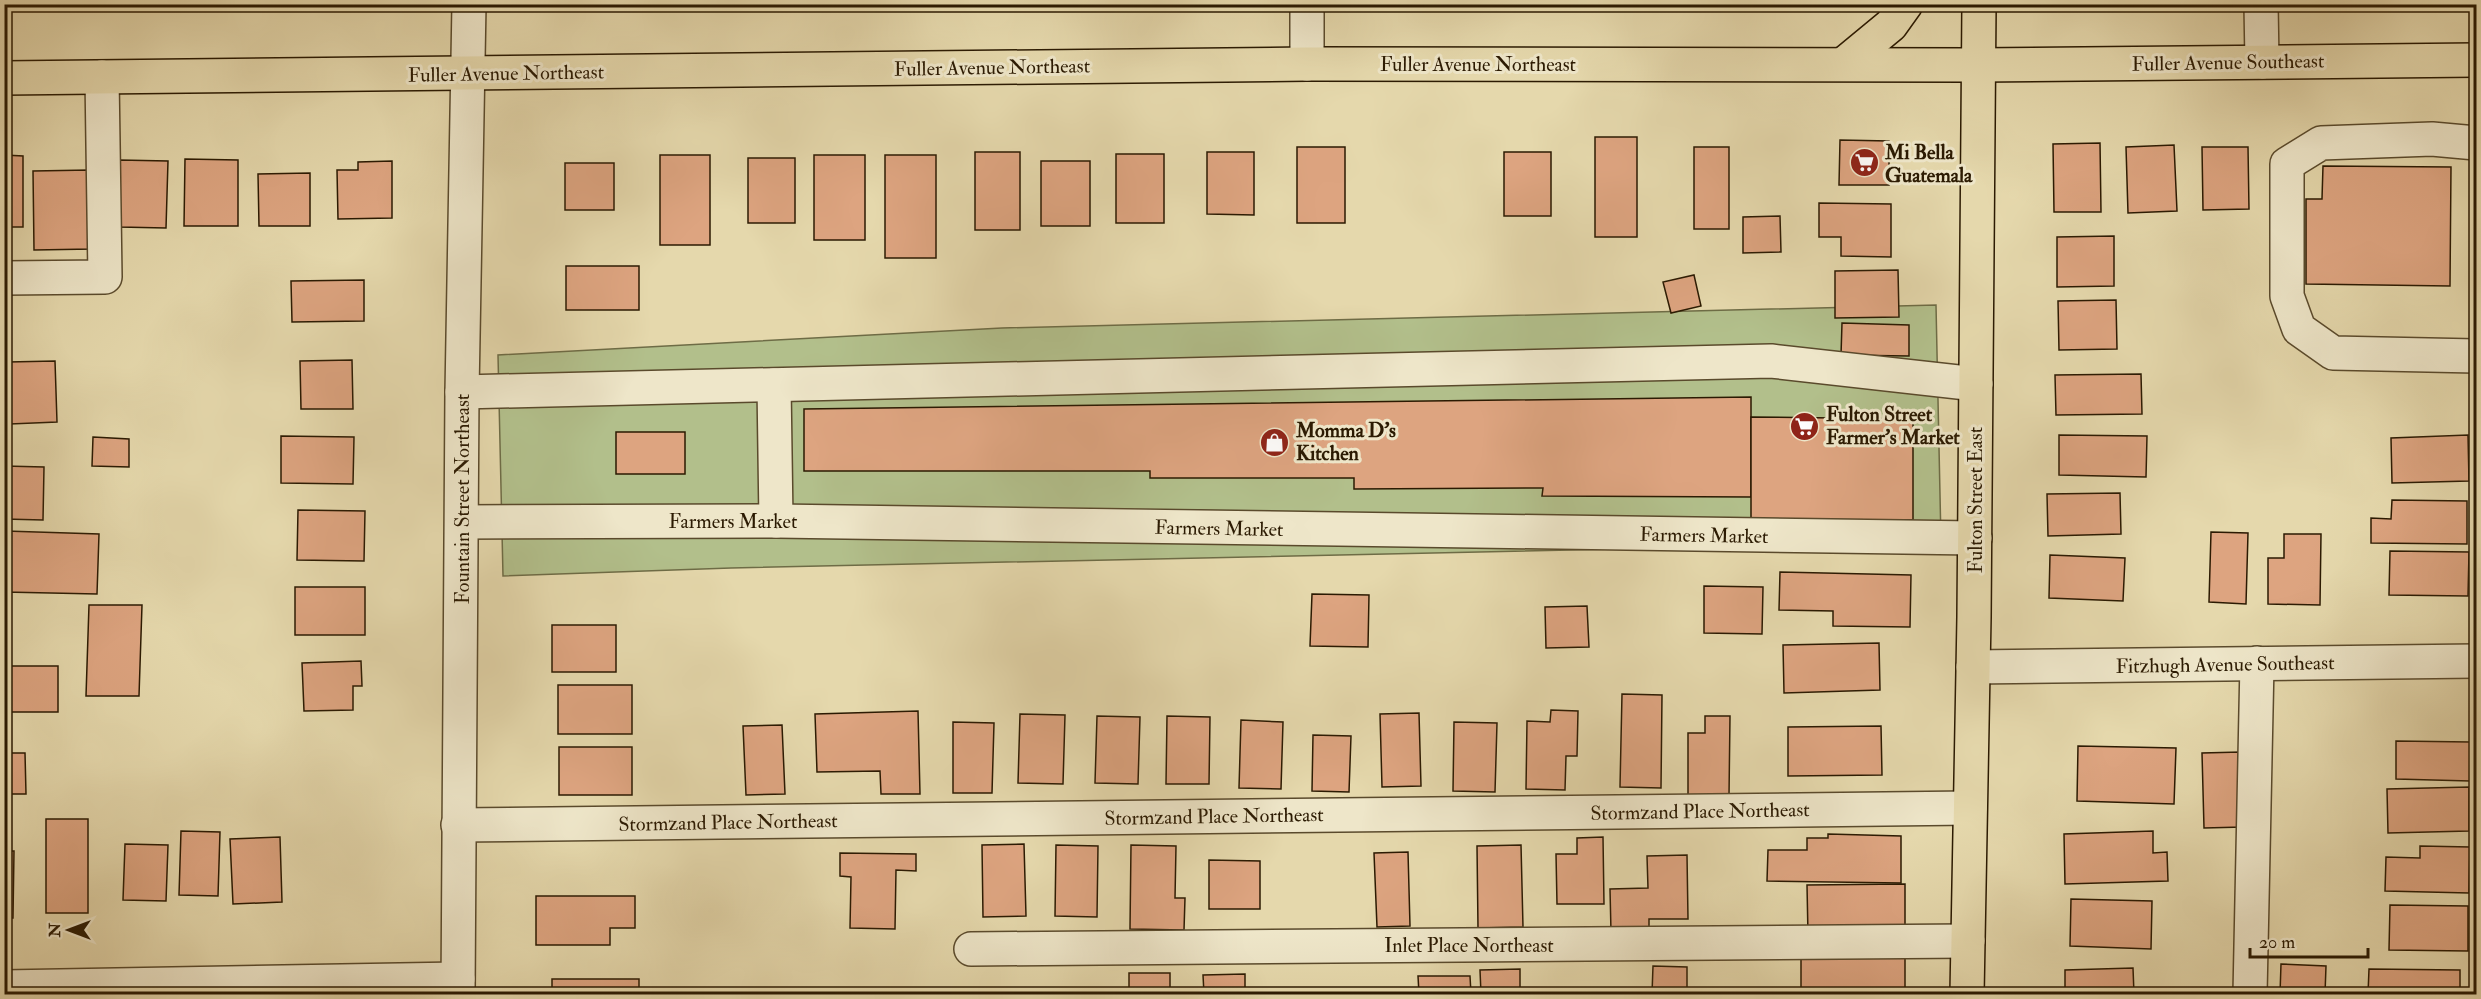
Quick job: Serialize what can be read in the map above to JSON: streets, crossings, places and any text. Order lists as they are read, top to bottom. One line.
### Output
{"streets":{"main road":["Fuller Avenue Southeast","Fuller Avenue Northeast","Fulton Street East"],"street":["Fountain Street Northeast","Farmers Market","Fitzhugh Avenue Southeast","Stormzand Place Northeast","Inlet Place Northeast"]},"crossings":[["Fuller Avenue Southeast","Fuller Avenue Northeast"],["Fuller Avenue Southeast","Fulton Street East"],["Fuller Avenue Northeast","Fountain Street Northeast"],["Fuller Avenue Northeast","Fulton Street East"],["Fountain Street Northeast","Farmers Market"],["Fountain Street Northeast","Stormzand Place Northeast"],["Fulton Street East","Farmers Market"],["Fulton Street East","Fitzhugh Avenue Southeast"],["Fulton Street East","Stormzand Place Northeast"],["Fulton Street East","Inlet Place Northeast"]],"places":{"supermarket":["Mi Bella Guatemala","Fulton Street Farmer’s Market"],"shop":["Momma D's Kitchen"]},"scale_bar":"20 m","north":"left"}
